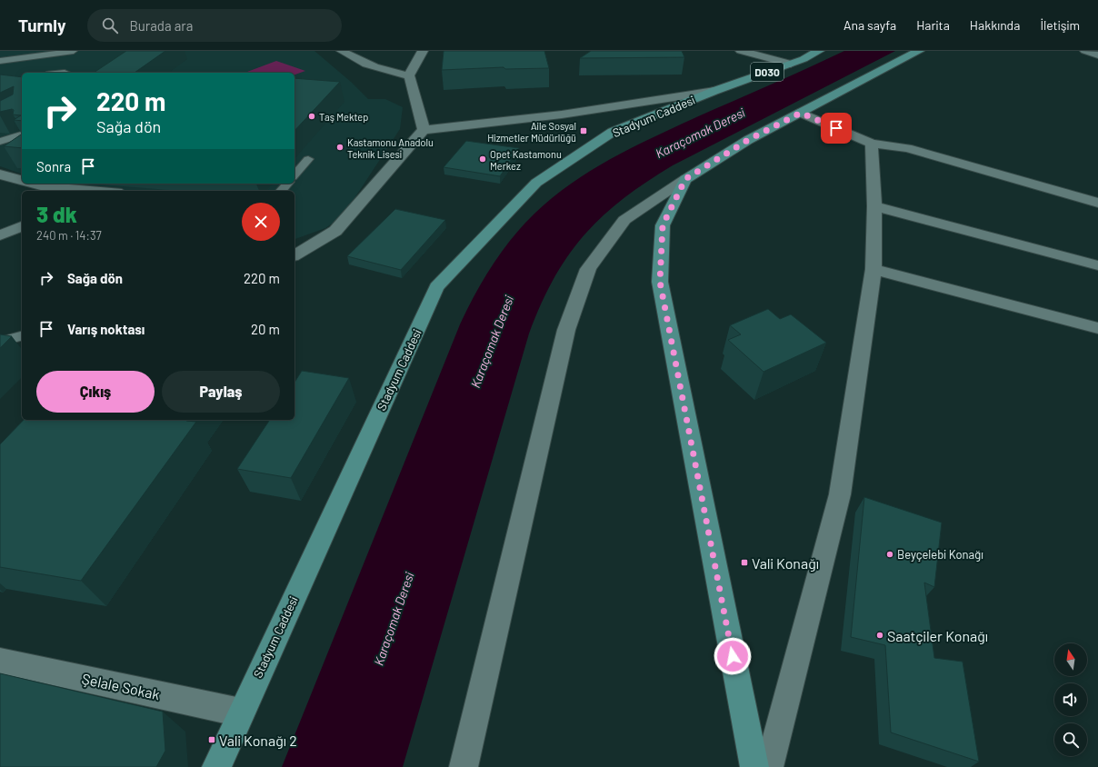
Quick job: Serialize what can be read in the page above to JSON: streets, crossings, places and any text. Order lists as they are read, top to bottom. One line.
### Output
{"streets":{"main road":["D030","Stadyum Caddesi"],"street":["Şelale Sokak"]},"crossings":[["D030","Stadyum Caddesi"],["Stadyum Caddesi","Şelale Sokak"]],"water":["Karaçomak Deresi"],"places":{"other":["Taş Mektep","Kastamonu Anadolu Teknik Lisesi","Opet Kastamonu Merkez","Beyçelebi Konağı","Saatçiler Konağı"],"transit":["Aile Sosyal Hizmetler Müdürlüğü","Vali Konağı","Vali Konağı 2"]},"north":"top","page":{"header":"Turnly","search":"Burada ara","nav":["Ana sayfa","Harita","Hakkında","İletişim"],"turn":["220 m","Sağa dön"],"then":"Sonra","heading":["3 dk","240 m · 14:37"],"list":[{"name":"Sağa dön","value":"220 m"},{"name":"Varış noktası","value":"20 m"}],"buttons":["Çıkış","Paylaş"]}}
